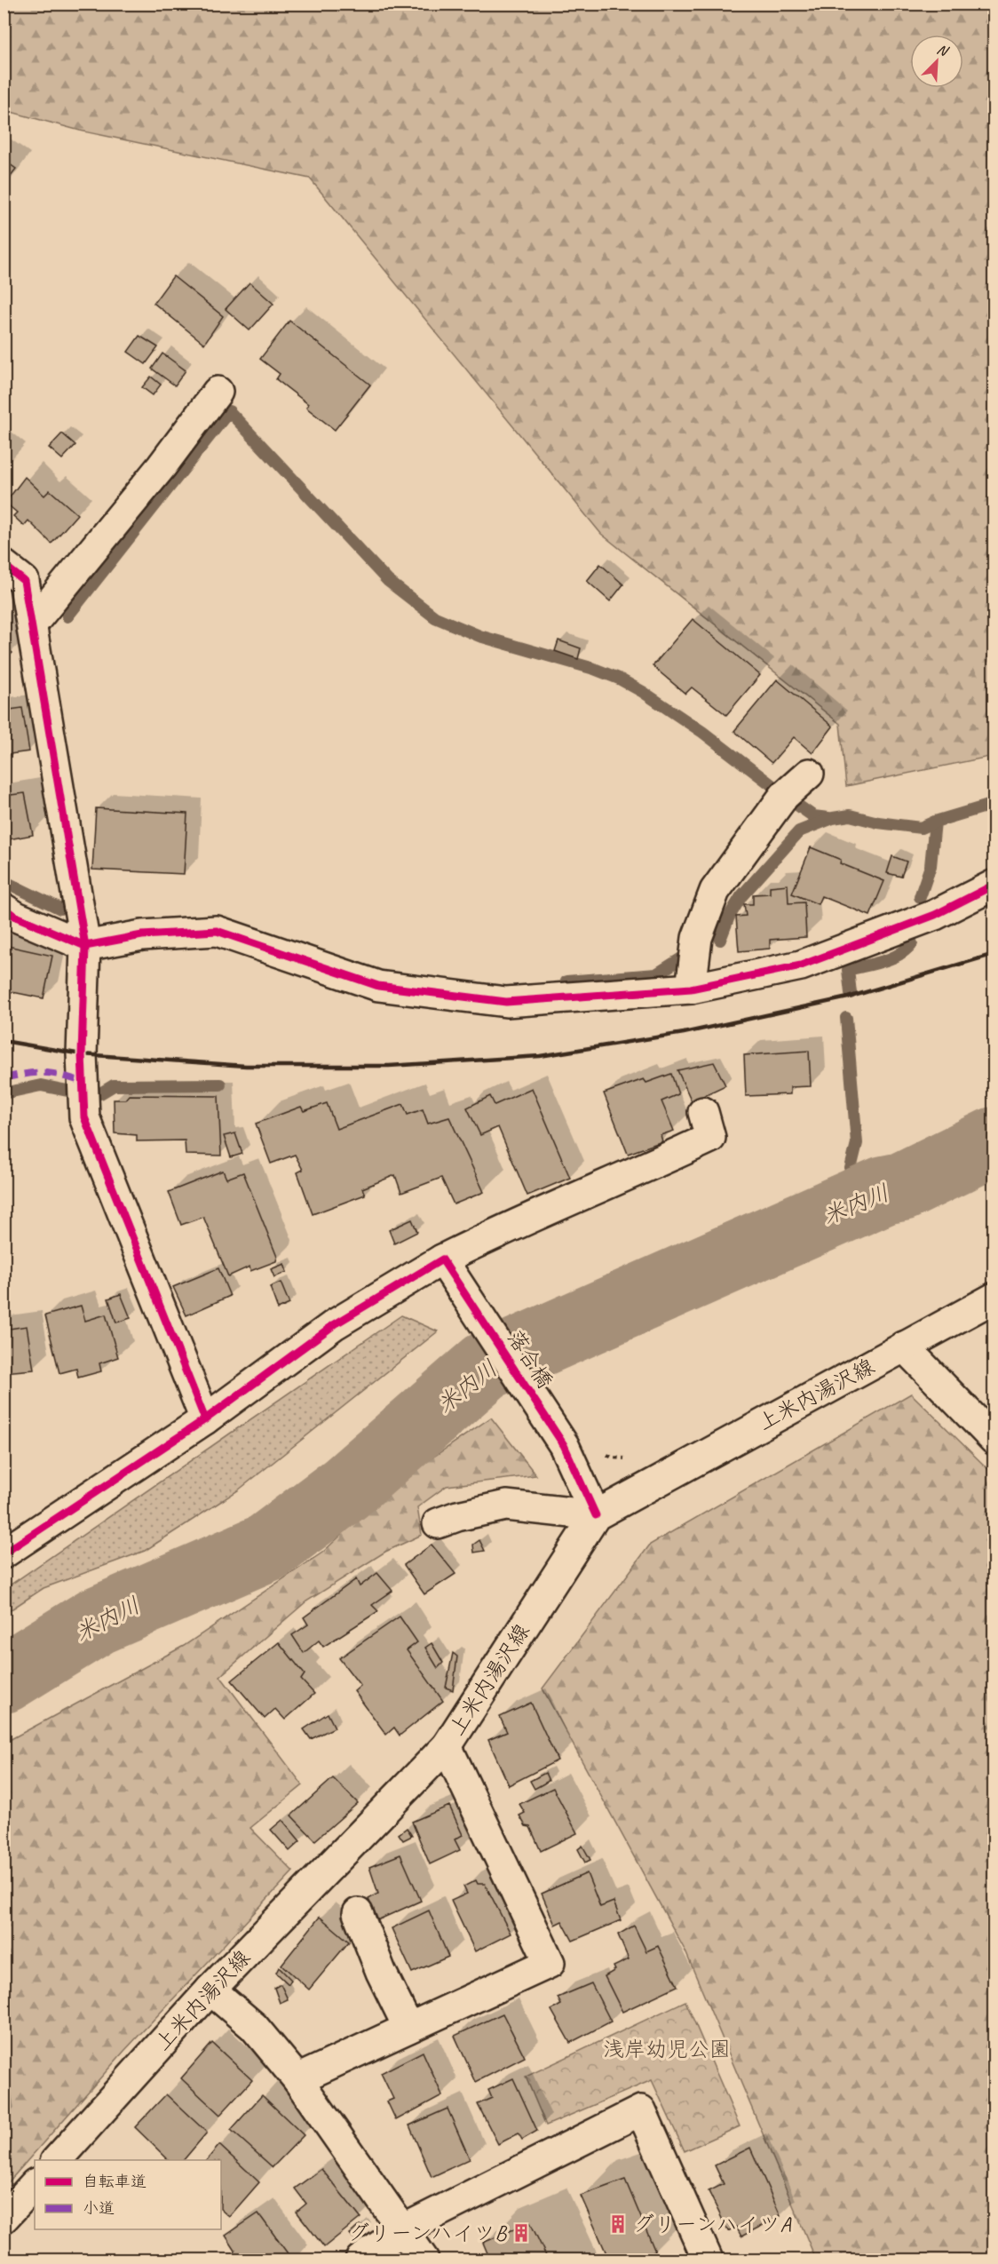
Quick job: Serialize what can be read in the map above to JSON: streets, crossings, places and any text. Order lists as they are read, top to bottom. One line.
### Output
{"streets":{"street":["落合橋","上米内湯沢線"]},"crossings":[["落合橋","上米内湯沢線"]],"water":["米内川"],"parks":["浅岸幼児公園"],"places":{"building":["グリーンハイツA","グリーンハイツB"]},"legend":["自転車道","小道"],"north":"top right"}
